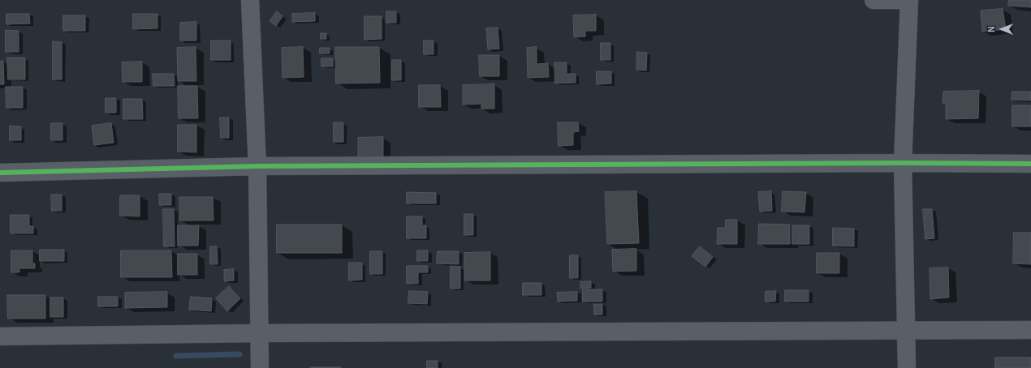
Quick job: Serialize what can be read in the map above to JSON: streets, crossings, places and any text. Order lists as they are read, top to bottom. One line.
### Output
{"north":"left"}
